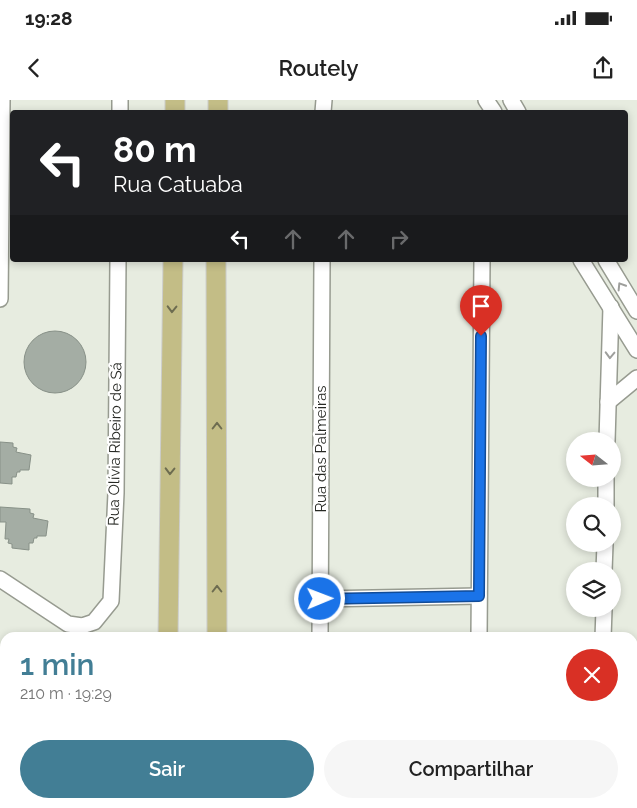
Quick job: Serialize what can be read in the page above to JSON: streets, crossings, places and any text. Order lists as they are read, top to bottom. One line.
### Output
{"streets":{"street":["Rua Olívia Ribeiro de Sá","Rua das Palmeiras"]},"north":"left","page":{"status":"19:28","header":"Routely","turn":["80 m","Rua Catuaba"],"heading":["1 min","210 m · 19:29"],"buttons":["Sair","Compartilhar"]}}
